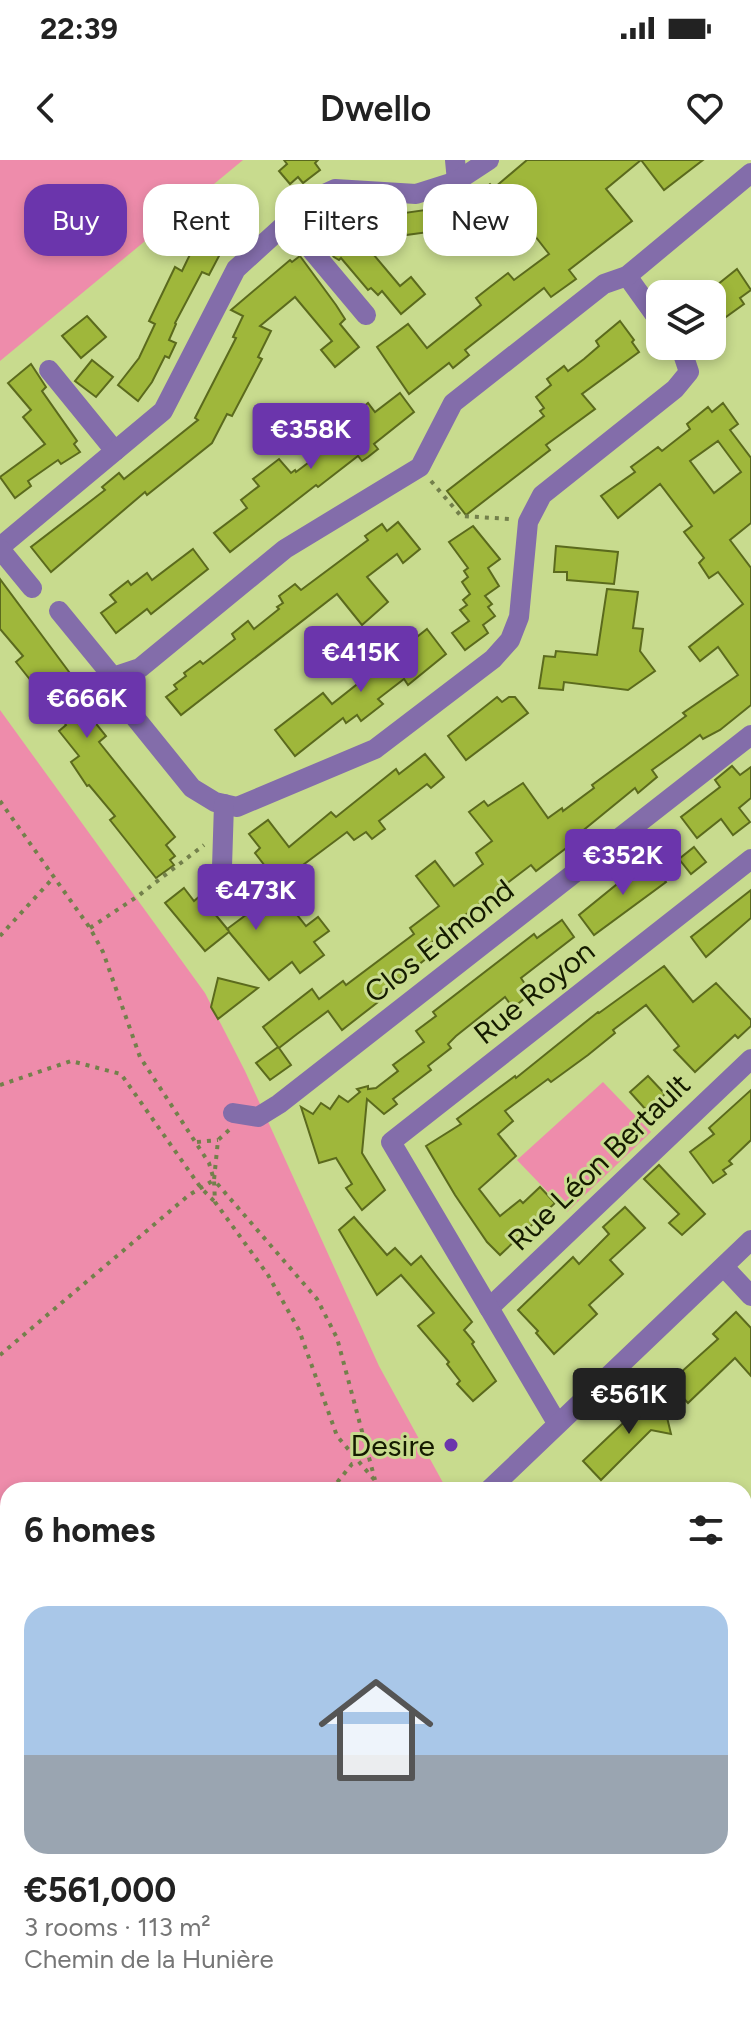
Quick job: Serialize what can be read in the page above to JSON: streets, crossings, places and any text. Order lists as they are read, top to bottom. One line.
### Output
{"streets":{"street":["Clos Edmond","Rue Royon","Rue Léon Bertault"]},"crossings":[["Rue Royon","Rue Léon Bertault"]],"places":["Desire"],"page":{"status":"22:39","header":"Dwello","chip":["Buy","Rent","Filters","New"],"price":["€358K","€415K","€666K","€352K","€473K","€561K"],"heading":"6 homes","list":[{"name":"€561,000","note":"3 rooms · 113 m² · Chemin de la Hunière"}]}}
